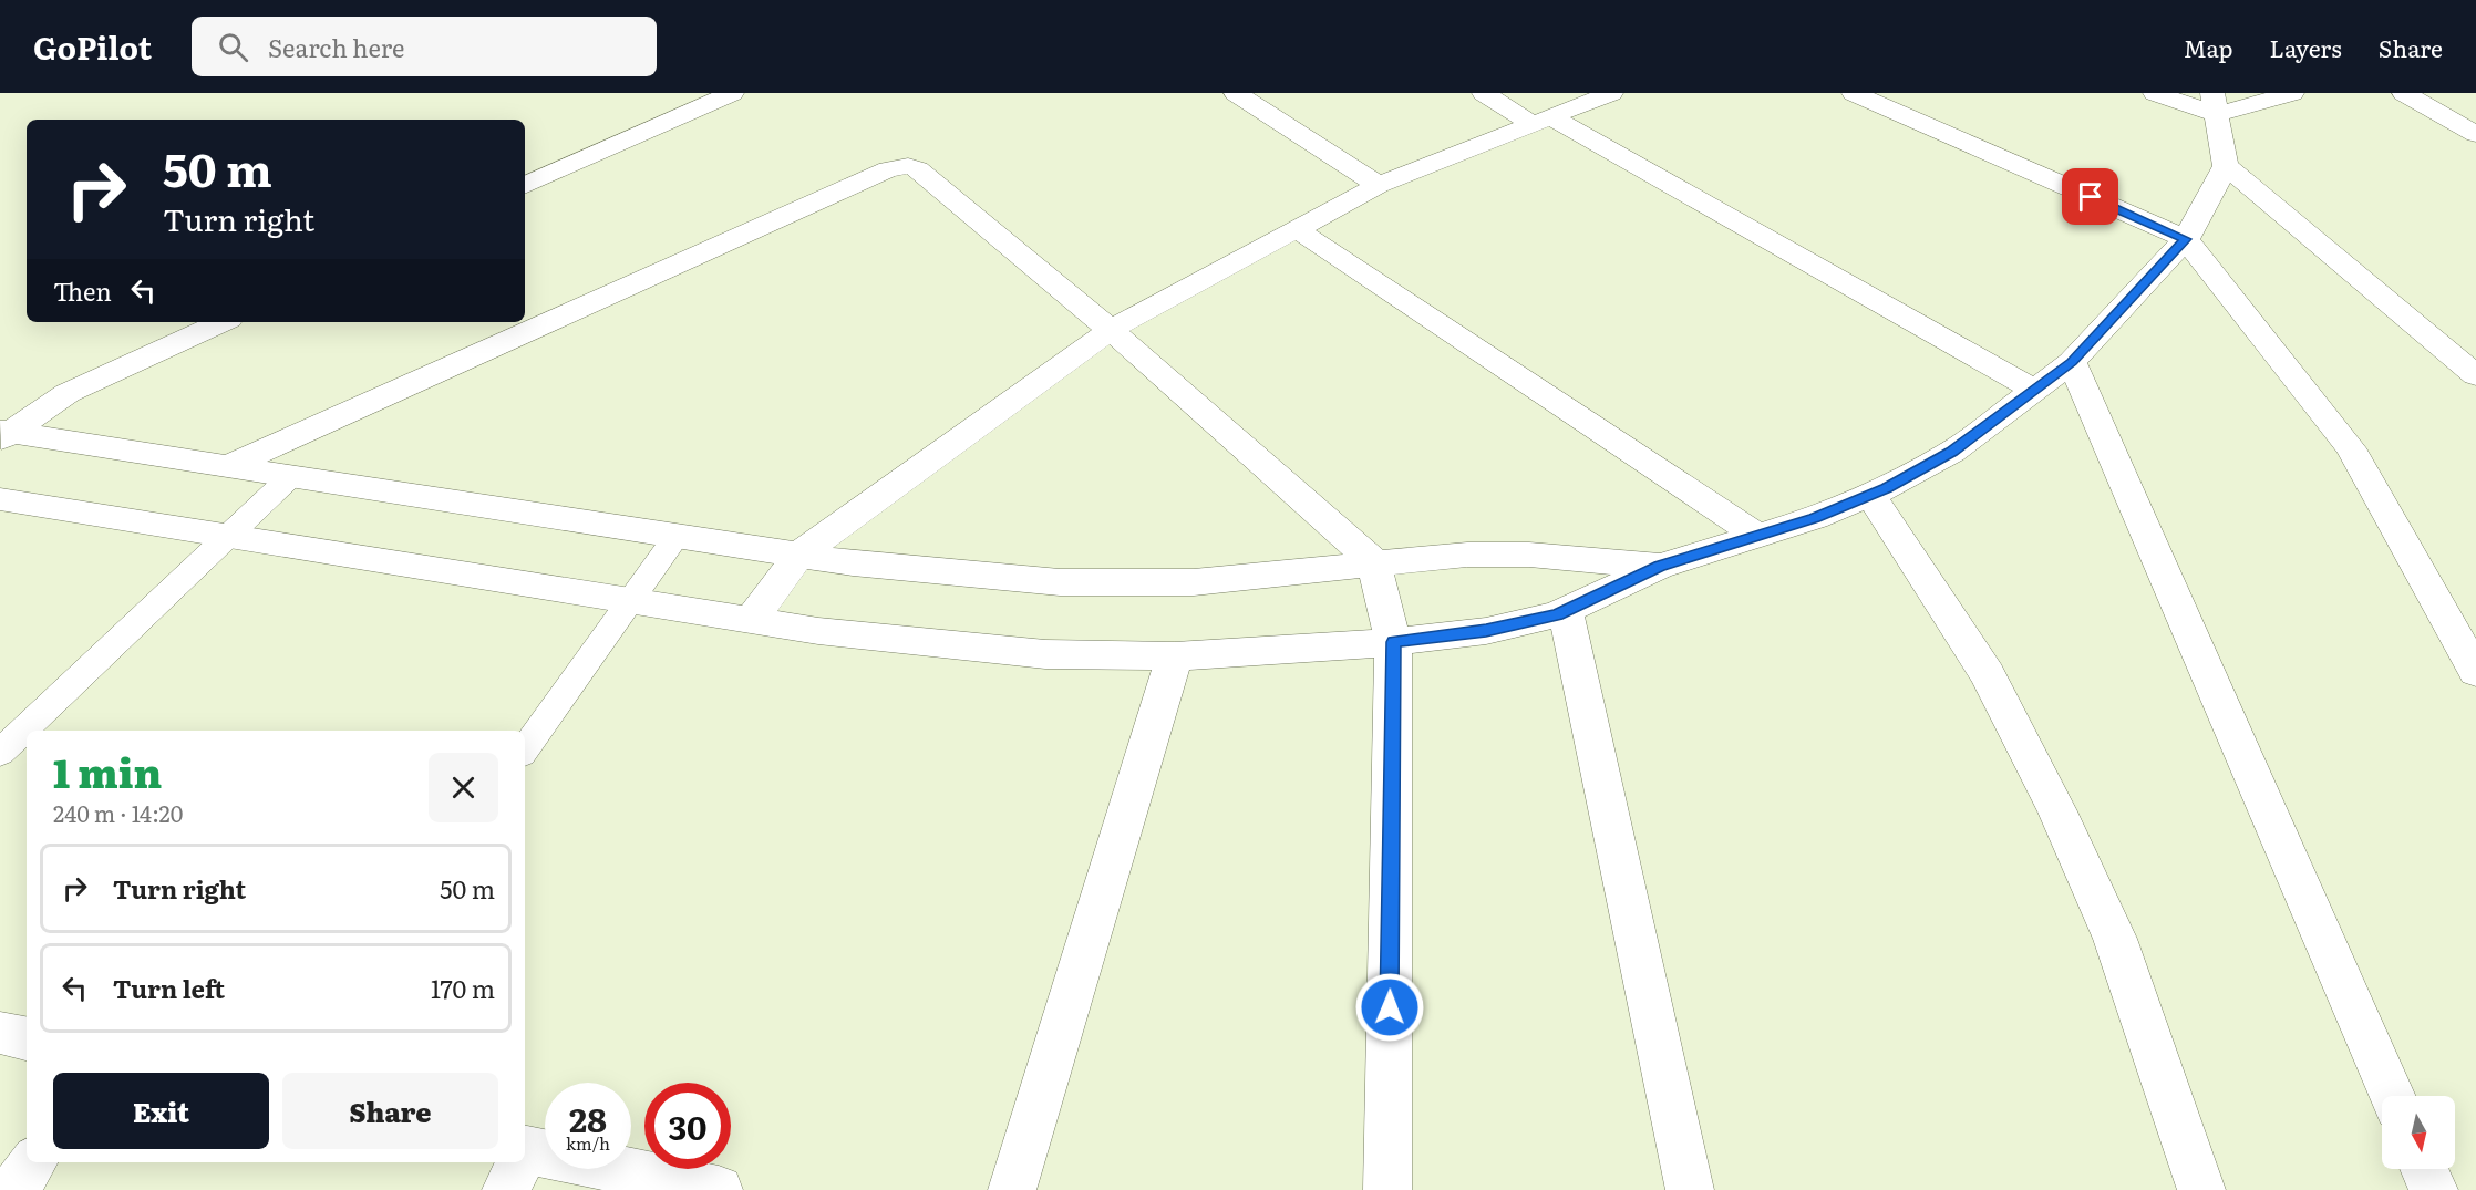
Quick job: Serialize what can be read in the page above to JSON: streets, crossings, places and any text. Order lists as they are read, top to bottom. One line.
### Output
{"north":"bottom","page":{"header":"GoPilot","search":"Search here","nav":["Map","Layers","Share"],"turn":["50 m","Turn right"],"then":"Then","heading":["1 min","240 m · 14:20"],"list":[{"name":"Turn right","value":"50 m"},{"name":"Turn left","value":"170 m"}],"buttons":["Exit","Share"],"speed":"28 km/h","limit":"30"}}
